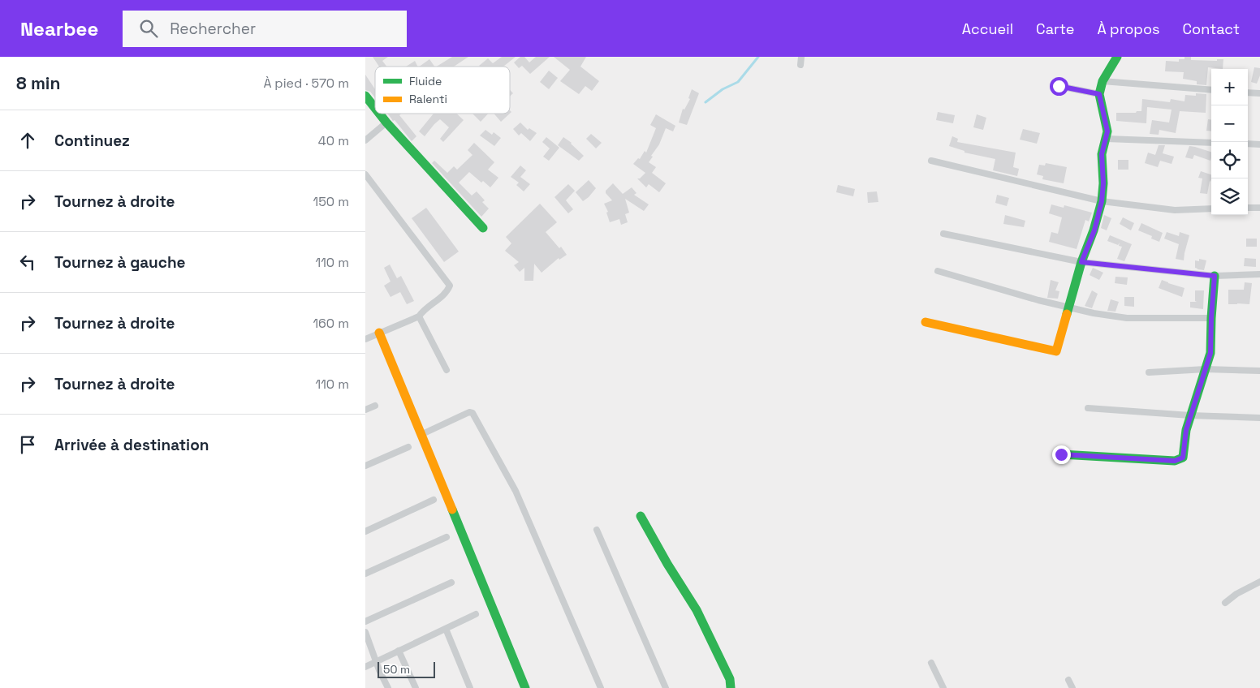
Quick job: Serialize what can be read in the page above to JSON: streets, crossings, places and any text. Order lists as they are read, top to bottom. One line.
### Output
{"legend":["Fluide","Ralenti"],"scale_bar":"50 m","page":{"header":"Nearbee","search":"Rechercher","nav":["Accueil","Carte","À propos","Contact"],"heading":["8 min","À pied · 570 m"],"map_buttons":["+","−"],"list":[["Continuez","40 m"],["Tournez à droite","150 m"],["Tournez à gauche","110 m"],["Tournez à droite","160 m"],["Tournez à droite","110 m"],"Arrivée à destination"],"scale":"50 m"}}
